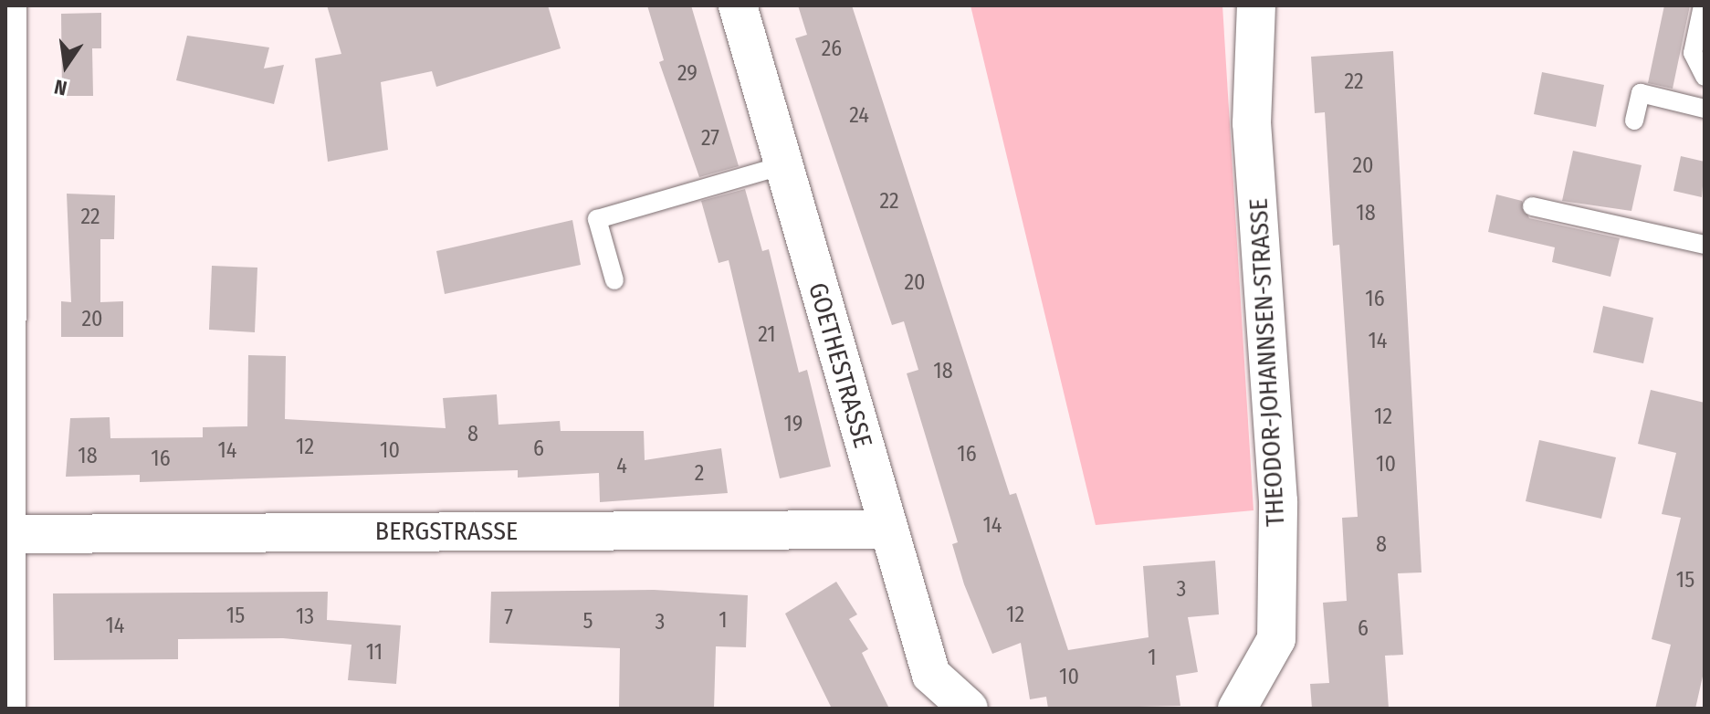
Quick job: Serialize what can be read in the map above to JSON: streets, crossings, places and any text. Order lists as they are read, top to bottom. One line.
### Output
{"streets":{"street":["THEODOR-JOHANNSEN-STRASSE","GOETHESTRASSE","BERGSTRASSE"]},"crossings":[["GOETHESTRASSE","BERGSTRASSE"]],"house_numbers":["26","29","22","24","27","20","22","18","22","20","16","20","21","14","18","12","19","8","12","6","14","10","16","18","16","10","4","2","14","8","15","3","12","15","13","7","1","5","3","14","6","11","1","10"],"north":"bottom"}
